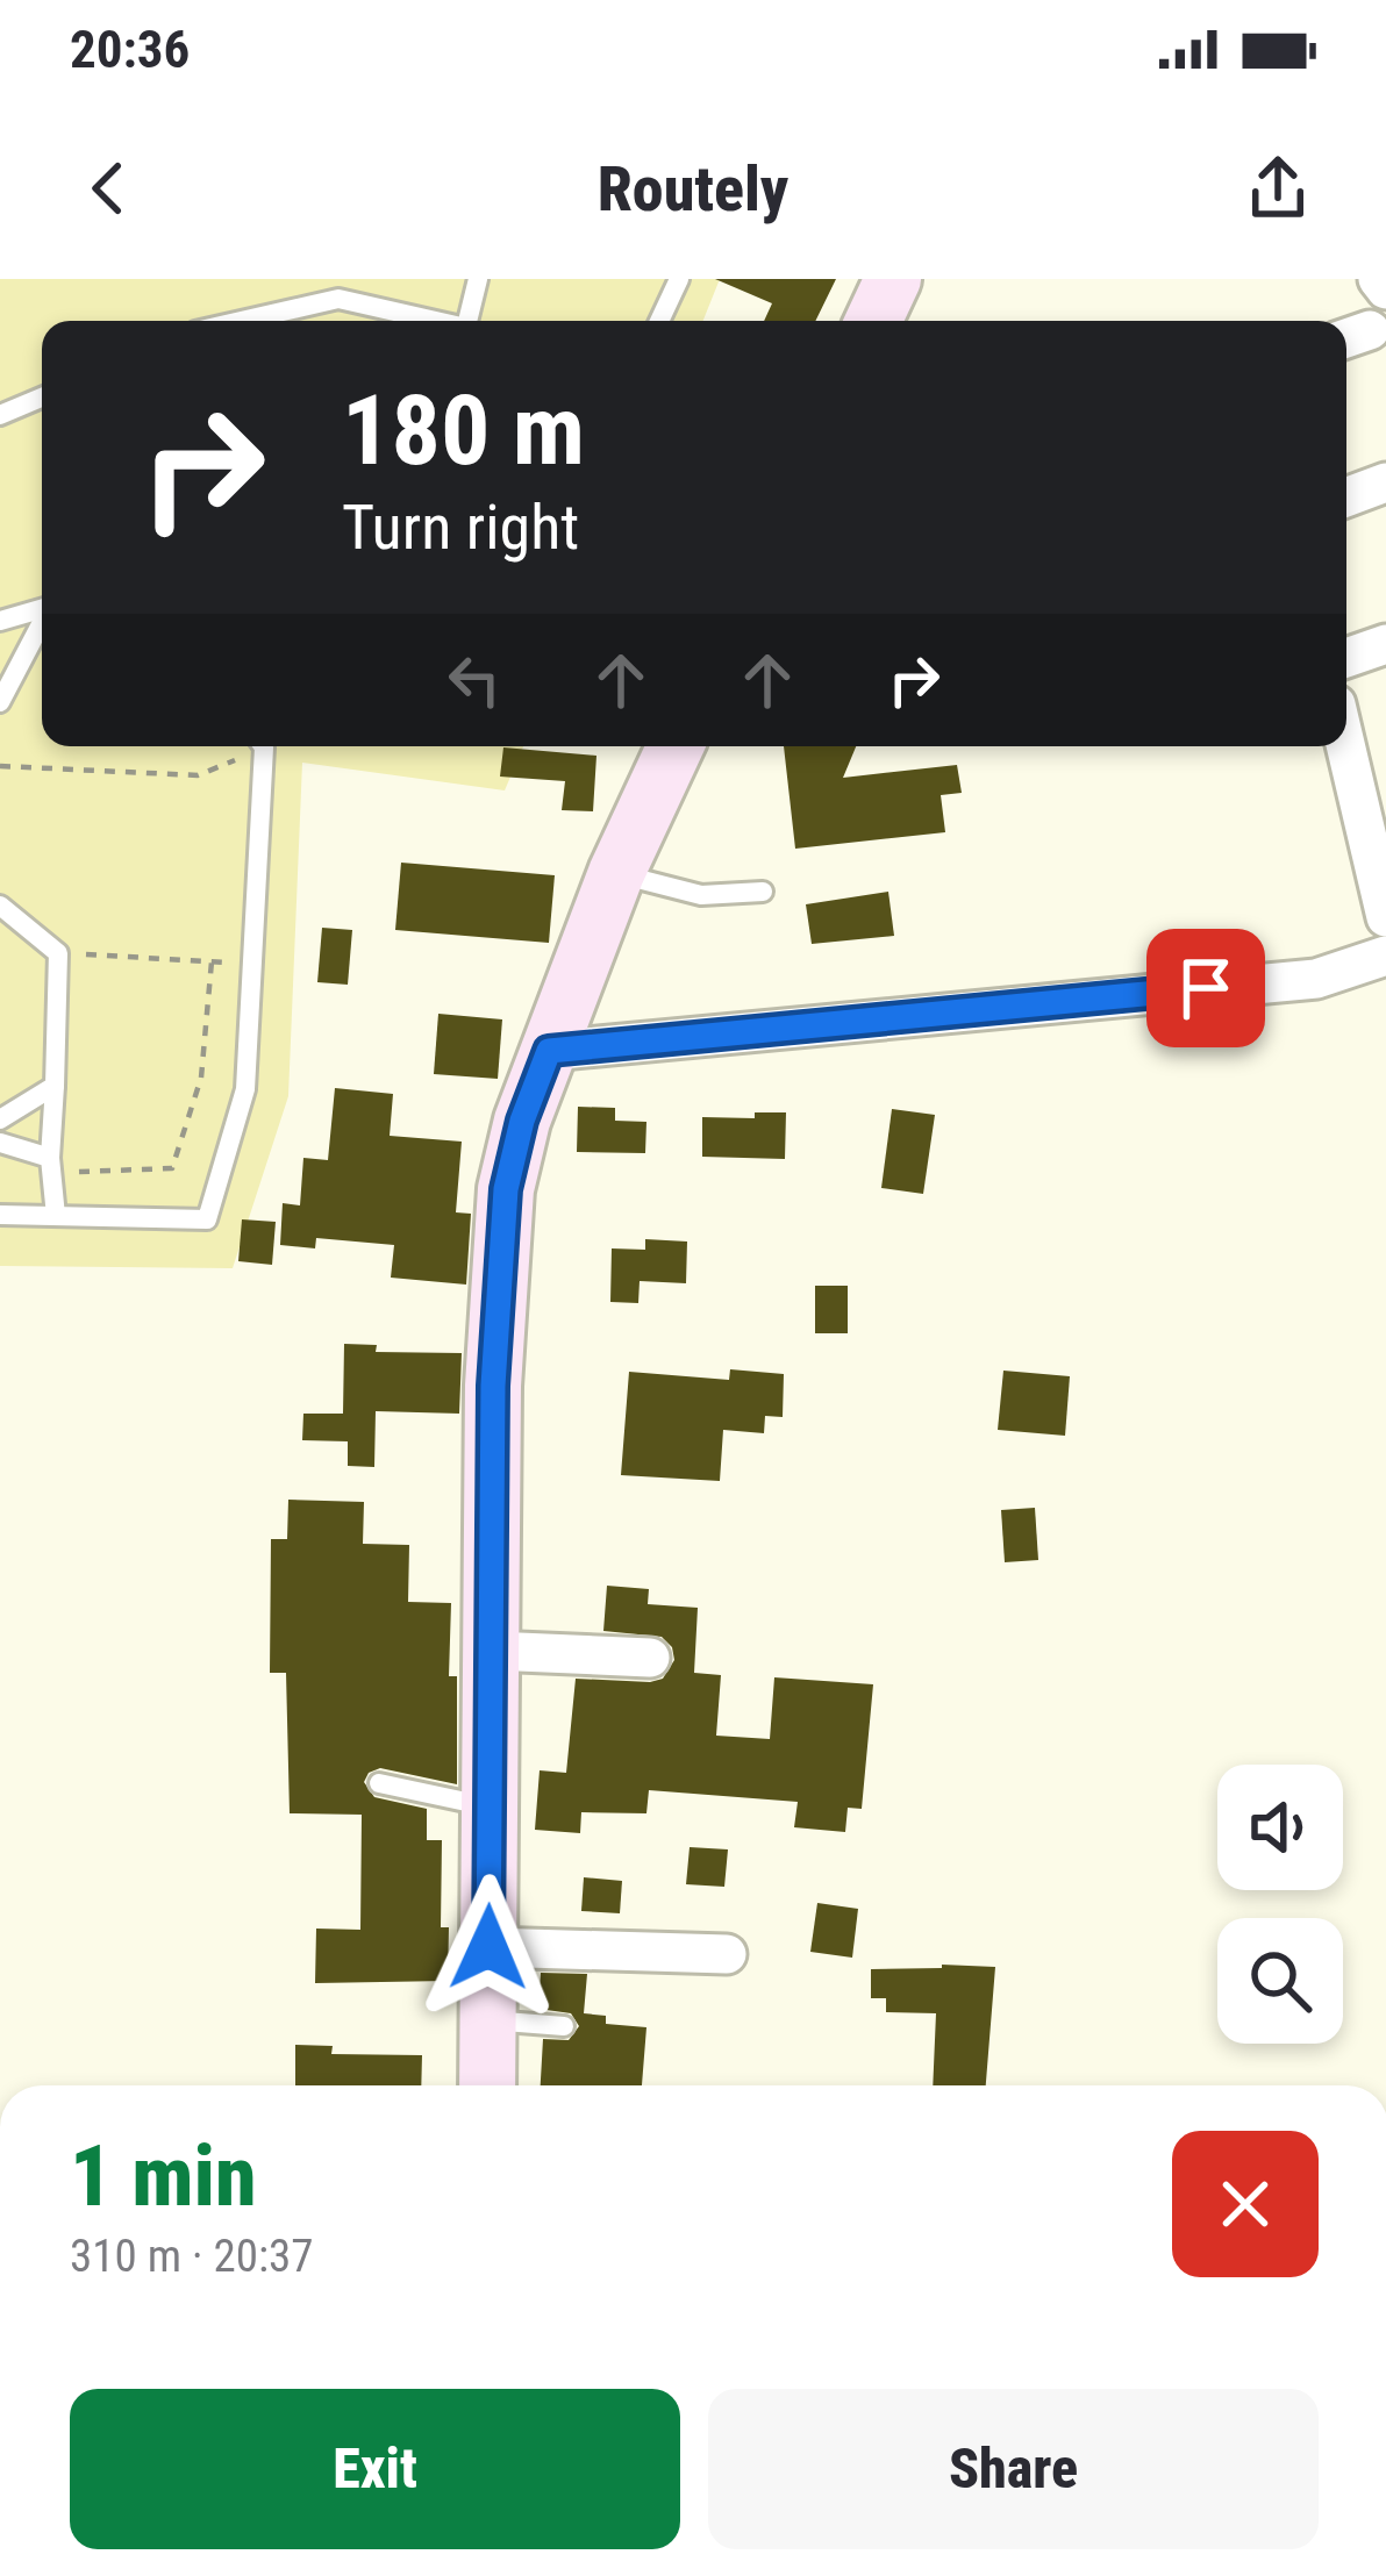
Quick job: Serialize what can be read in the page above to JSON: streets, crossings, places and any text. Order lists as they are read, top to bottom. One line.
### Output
{"page":{"status":"20:36","header":"Routely","turn":["180 m","Turn right"],"heading":["1 min","310 m · 20:37"],"buttons":["Exit","Share"]}}
